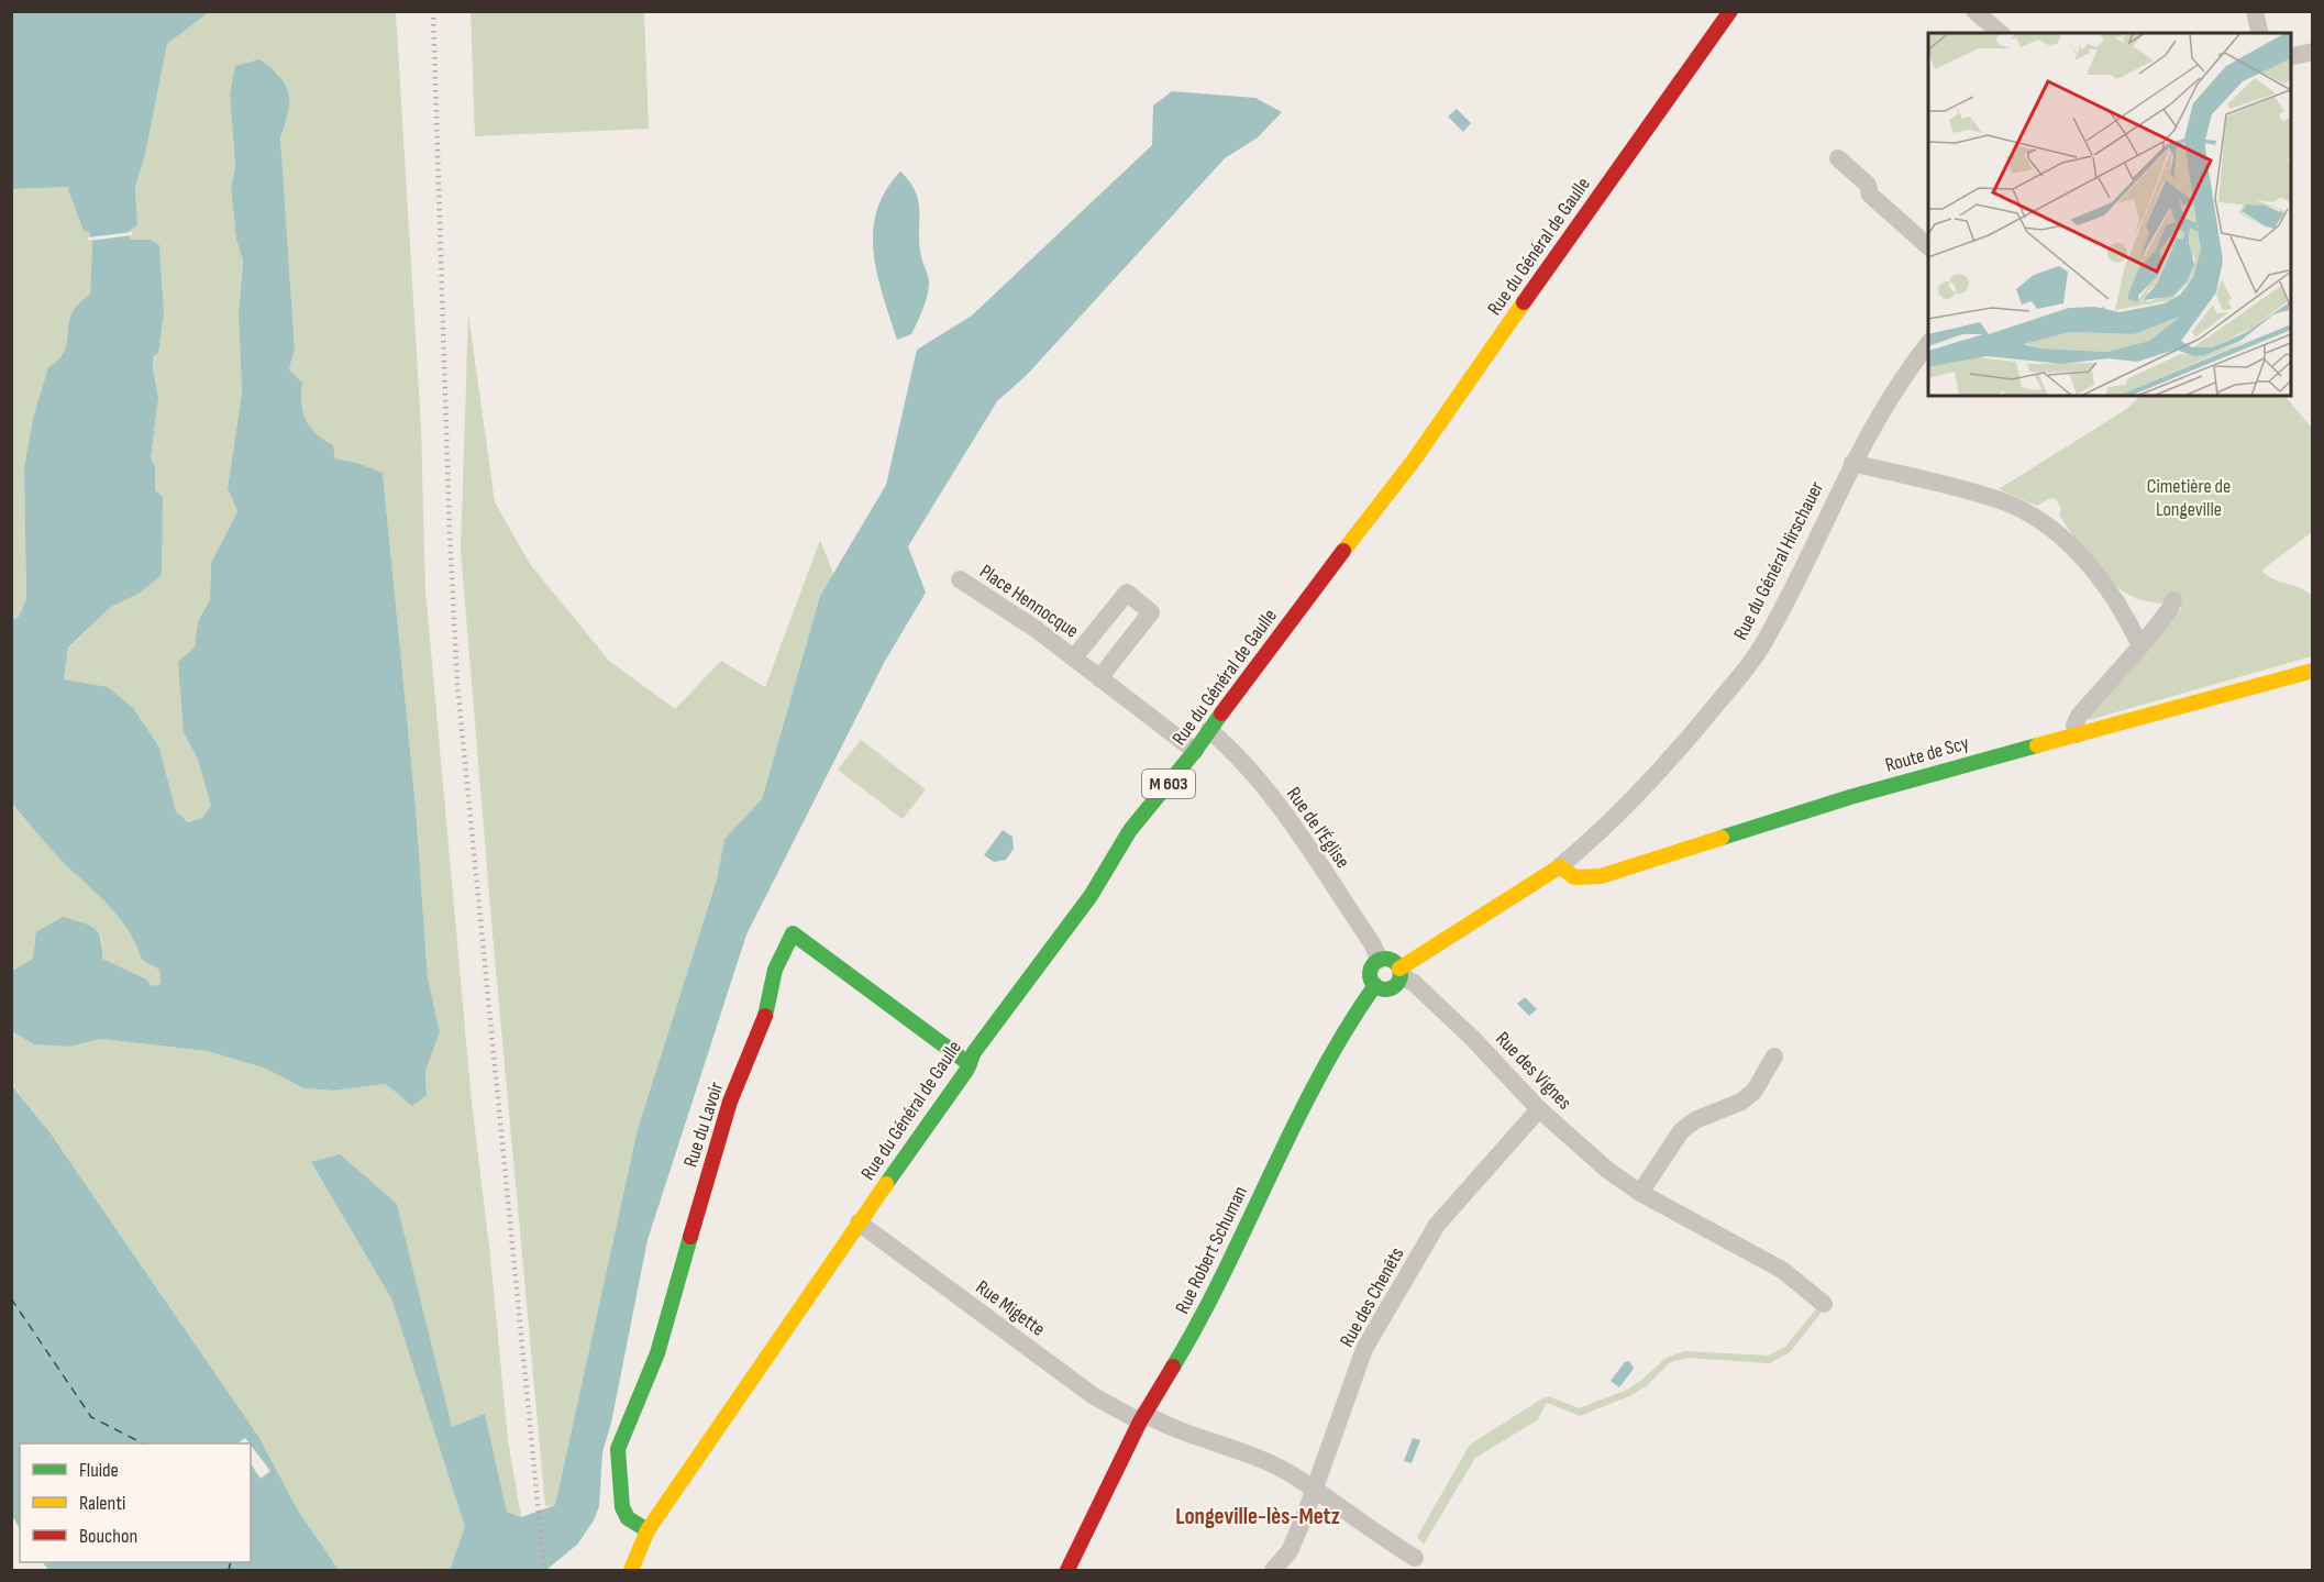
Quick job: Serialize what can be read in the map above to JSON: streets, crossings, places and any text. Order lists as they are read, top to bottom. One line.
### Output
{"streets":{"street":["Rue du Général de Gaulle","Rue du Général Hirschauer","Place Hennocque","Route de Scy","M 603","Rue de l'Église","Rue des Vignes","Rue du Lavoir","Rue Robert Schuman","Rue des Chenêts","Rue Migette"]},"crossings":[["Rue du Général de Gaulle","Place Hennocque"],["Rue du Général de Gaulle","Rue de l'Église"],["Rue du Général de Gaulle","Rue du Lavoir"],["Rue du Général de Gaulle","Rue Migette"],["Rue du Général Hirschauer","Route de Scy"],["Rue de l'Église","Rue des Vignes"],["Rue de l'Église","Rue Robert Schuman"],["Rue des Vignes","Rue Robert Schuman"],["Rue des Vignes","Rue des Chenêts"],["Rue Robert Schuman","Rue Migette"],["Rue des Chenêts","Rue Migette"]],"districts":["Longeville-lès-Metz"],"parks":["Cimetière de Longeville"],"legend":["Fluide","Ralenti","Bouchon"]}
